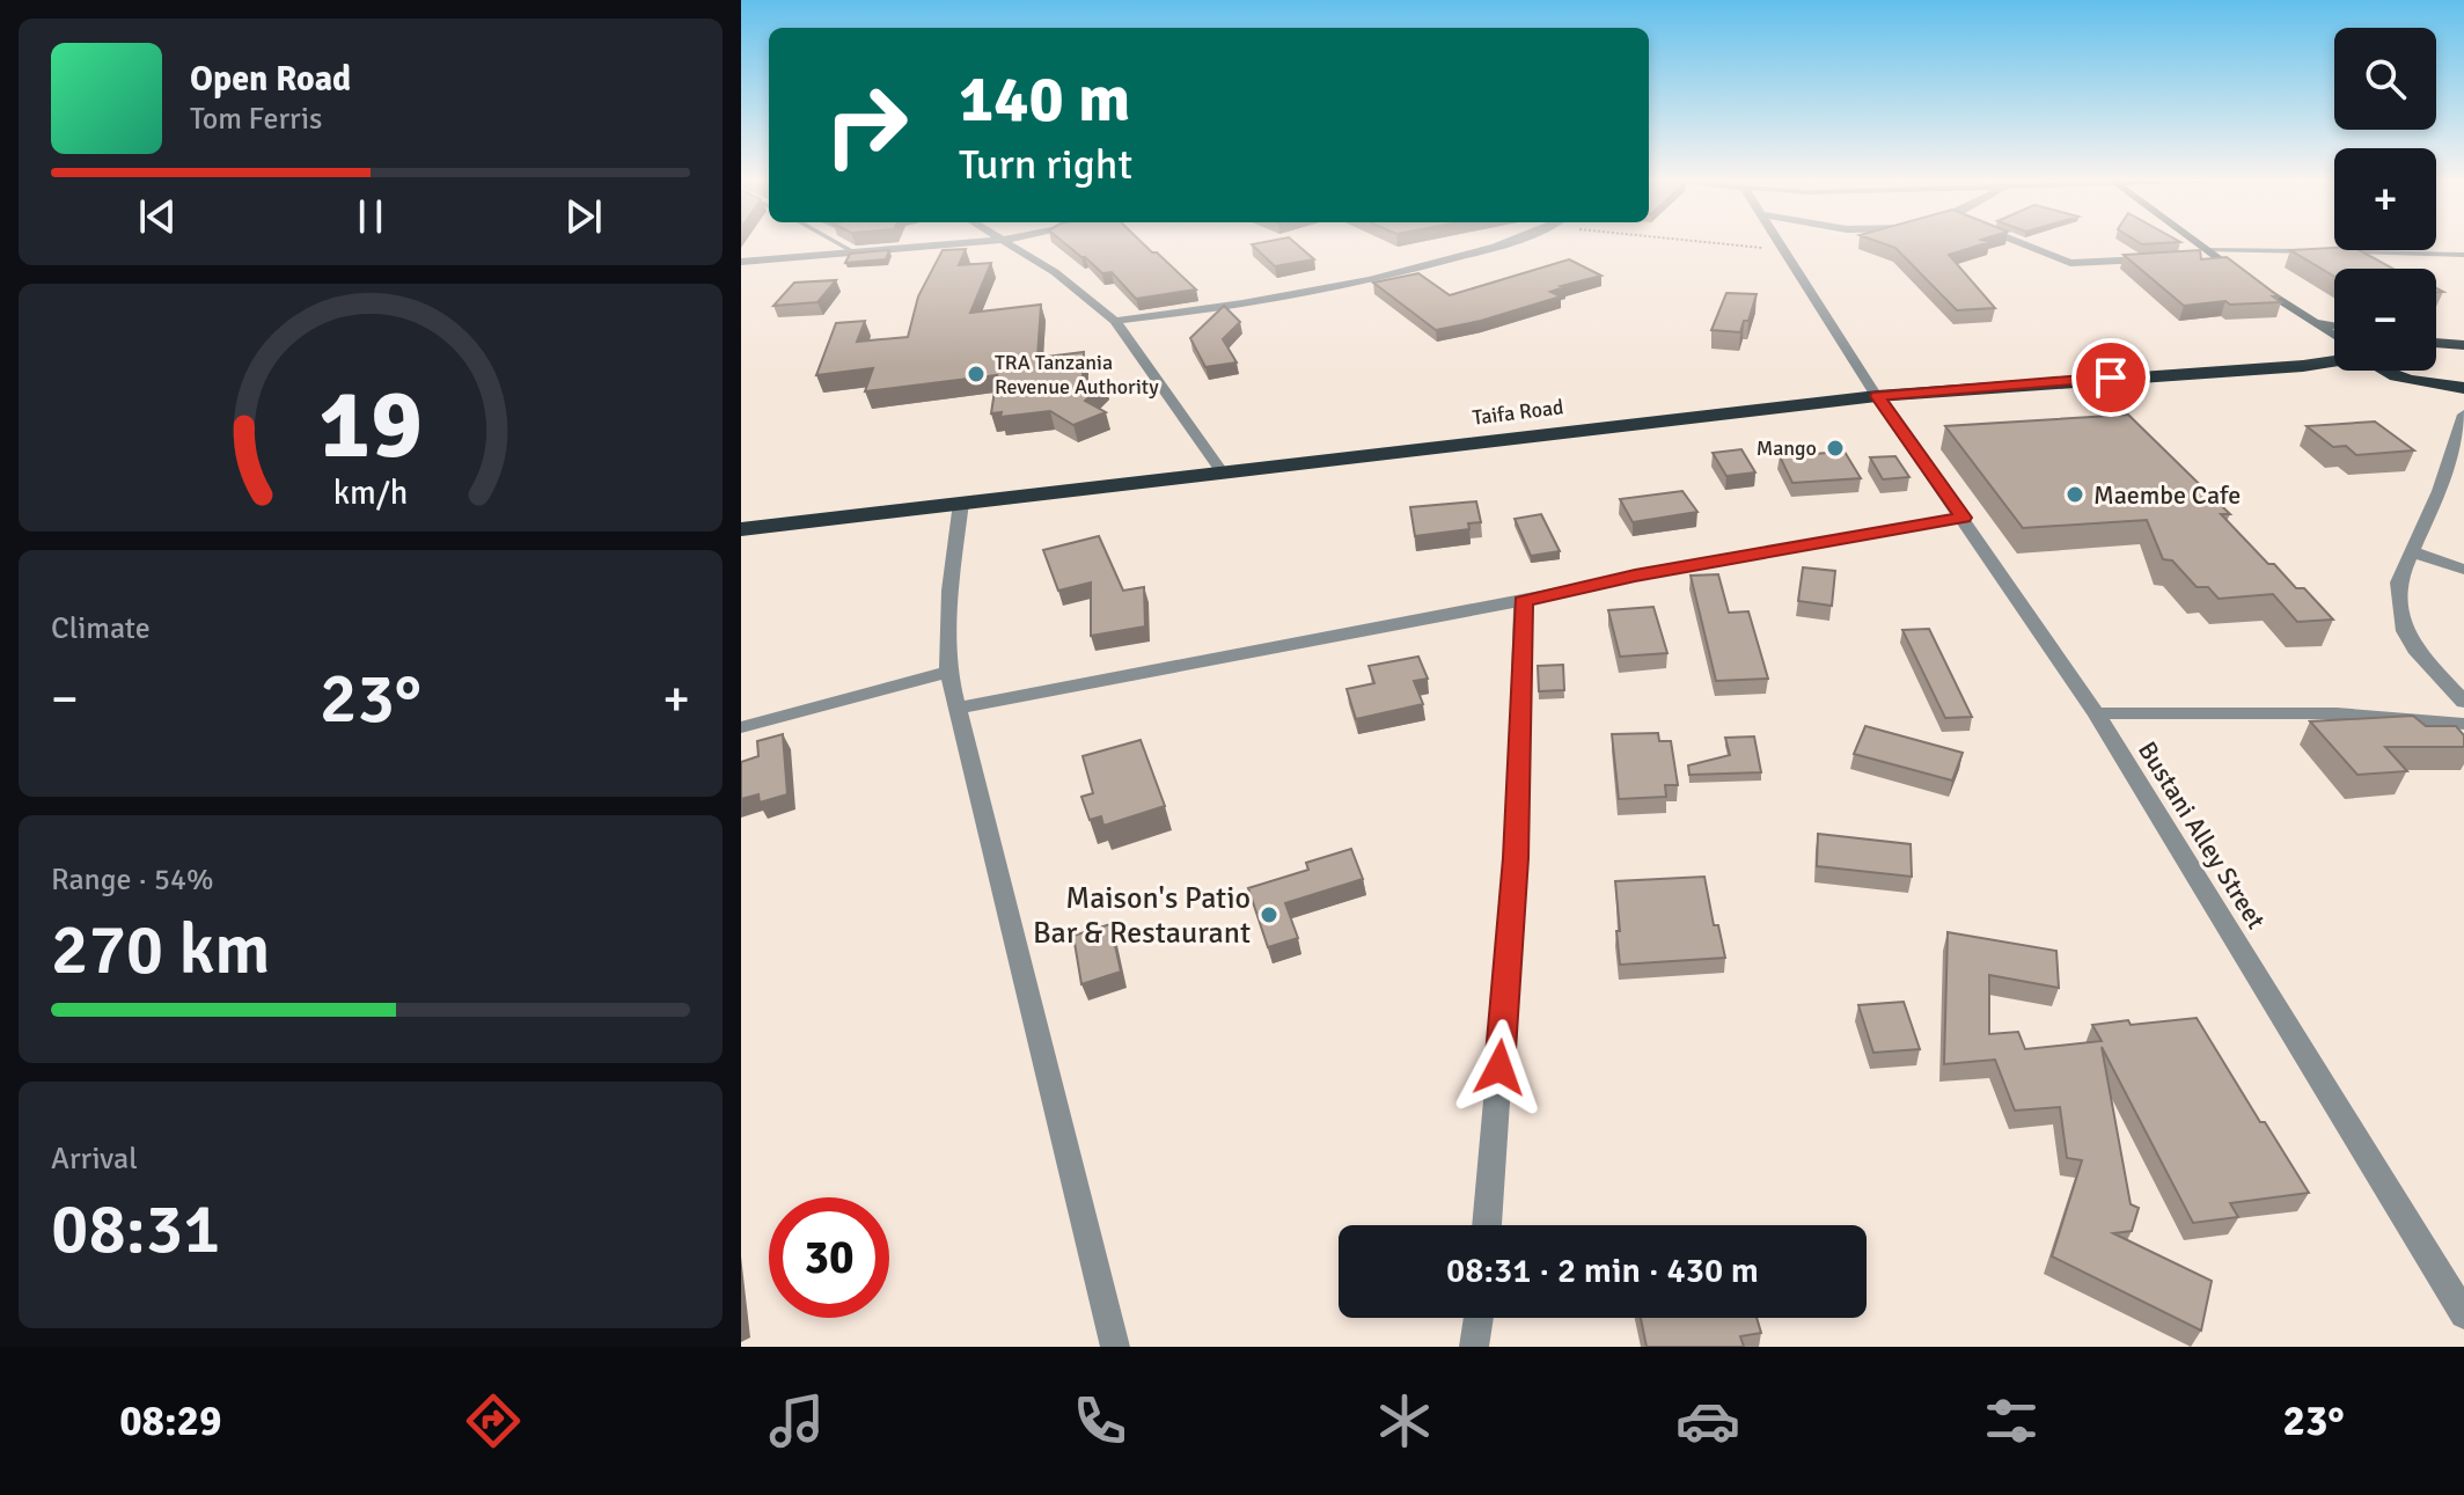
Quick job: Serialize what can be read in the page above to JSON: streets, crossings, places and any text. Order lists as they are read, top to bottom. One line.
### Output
{"streets":{"highway":["Taifa Road"],"street":["Bustani Alley Street"]},"crossings":[["Taifa Road","Bustani Alley Street"]],"places":["TRA Tanzania Revenue Authority","Mango","Maembe Cafe","Maison's Patio Bar & Restaurant"],"page":{"map_buttons":["+","−"],"turn":["140 m","Turn right"],"song":["Open Road","Tom Ferris"],"tile":["Climate",["Range · 54%","270 km"],["Arrival","08:31"]],"heat":["−","23°","+"],"limit":"30","trip":"08:31 · 2 min · 430 m","tabs":["08:29","23°"],"gauge":["19","km/h"]}}
